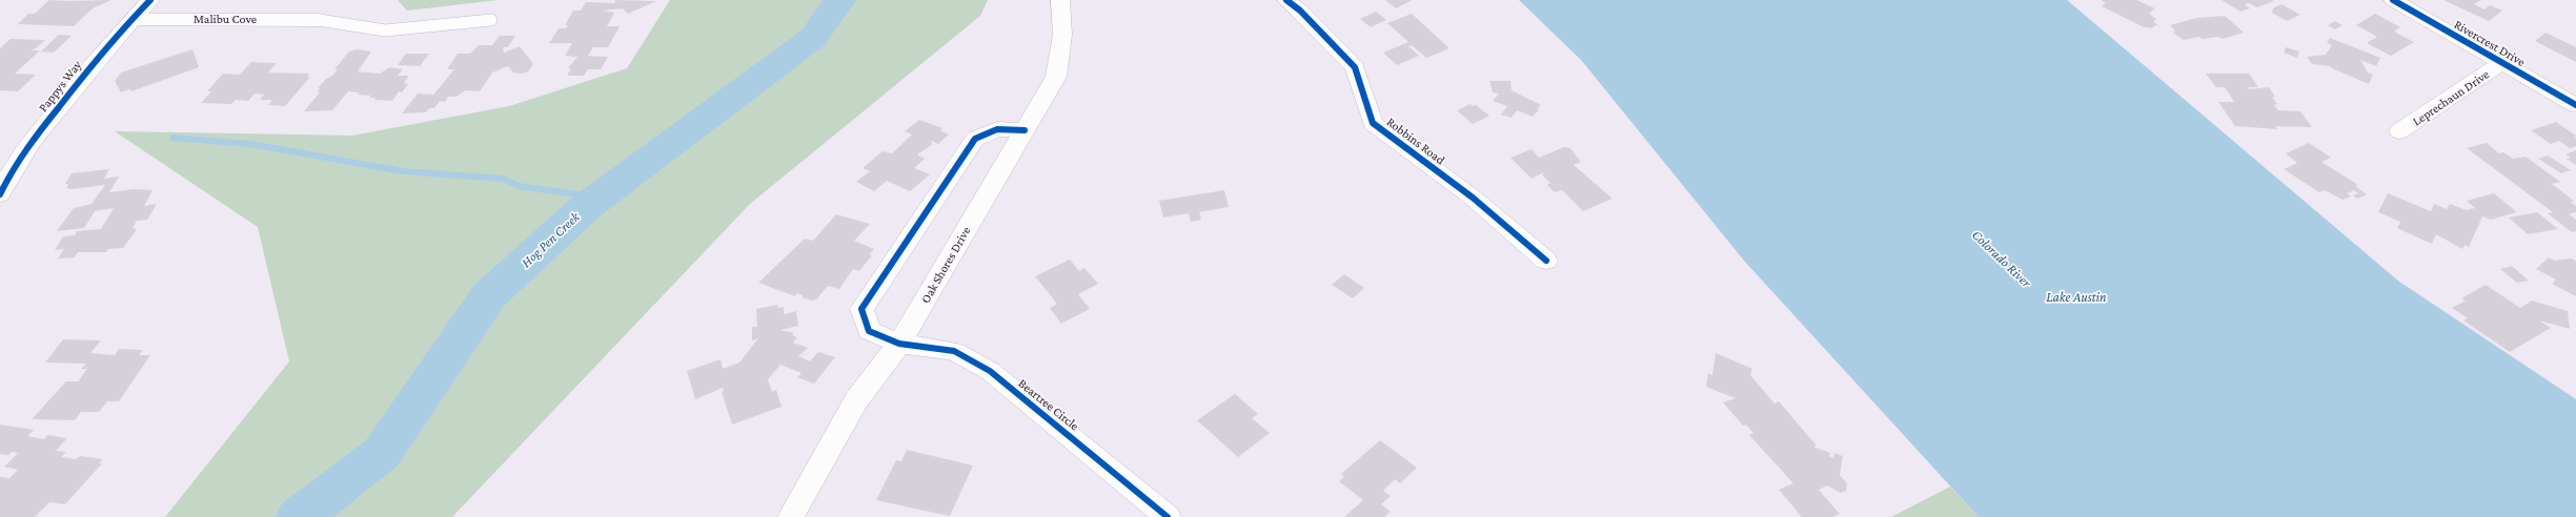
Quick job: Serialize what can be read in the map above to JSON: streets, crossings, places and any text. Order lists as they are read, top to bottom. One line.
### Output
{"streets":{"street":["Malibu Cove","Rivercrest Drive","Pappys Way","Leprechaun Drive","Robbins Road","Oak Shores Drive","Beartree Circle"]},"crossings":[["Malibu Cove","Pappys Way"],["Rivercrest Drive","Leprechaun Drive"],["Oak Shores Drive","Beartree Circle"]],"water":["Hog Pen Creek","Colorado River","Lake Austin"]}
